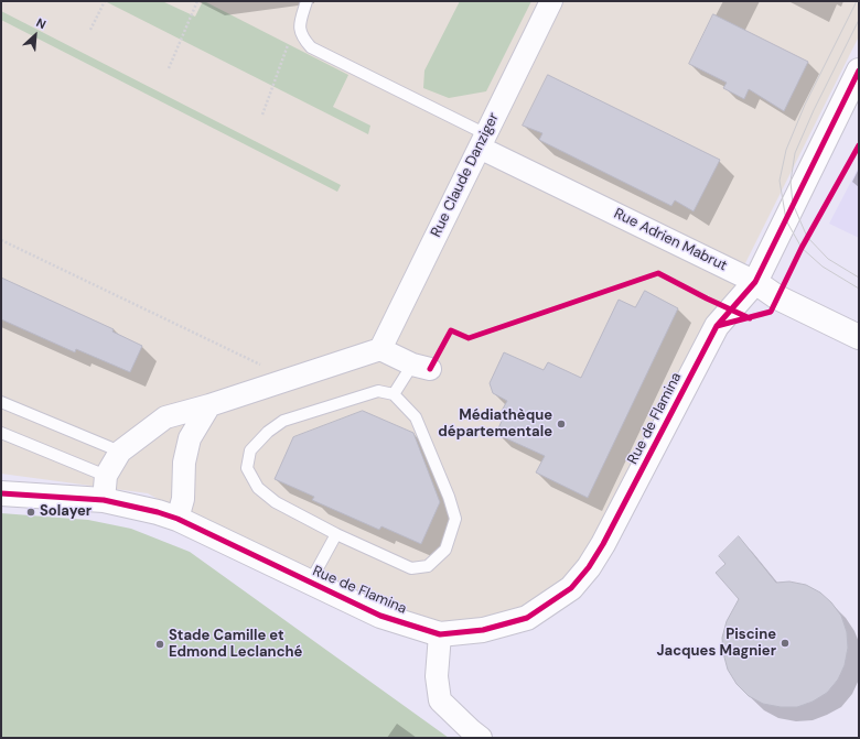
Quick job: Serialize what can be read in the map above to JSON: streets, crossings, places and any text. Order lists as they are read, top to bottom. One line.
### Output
{"streets":{"street":["Rue Claude Danziger","Rue Adrien Mabrut","Rue de Flamina"]},"crossings":[["Rue Claude Danziger","Rue Adrien Mabrut"],["Rue Adrien Mabrut","Rue de Flamina"]],"places":["Médiathèque départementale","Solayer","Piscine Jacques Magnier","Stade Camille et Edmond Leclanché"],"north":"top right"}
